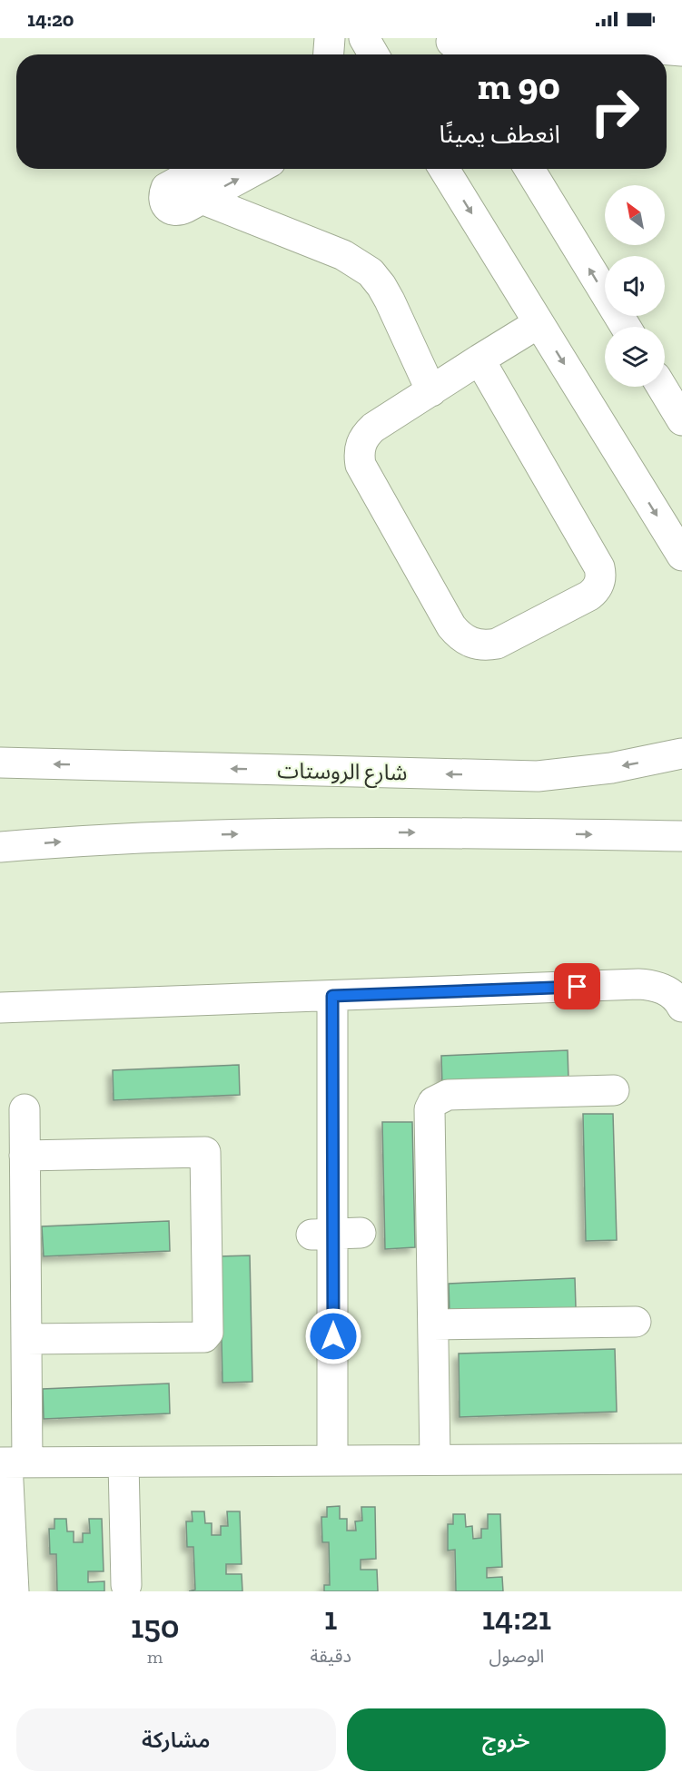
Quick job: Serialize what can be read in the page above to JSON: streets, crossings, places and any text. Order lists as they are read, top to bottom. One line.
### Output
{"streets":{"street":["شارع الروستات"]},"north":"top left","page":{"status":"14:20","turn":["90 m","انعطف يمينًا"],"eta":["14:21","الوصول","1","دقيقة","150","m"],"buttons":["خروج","مشاركة"]}}
